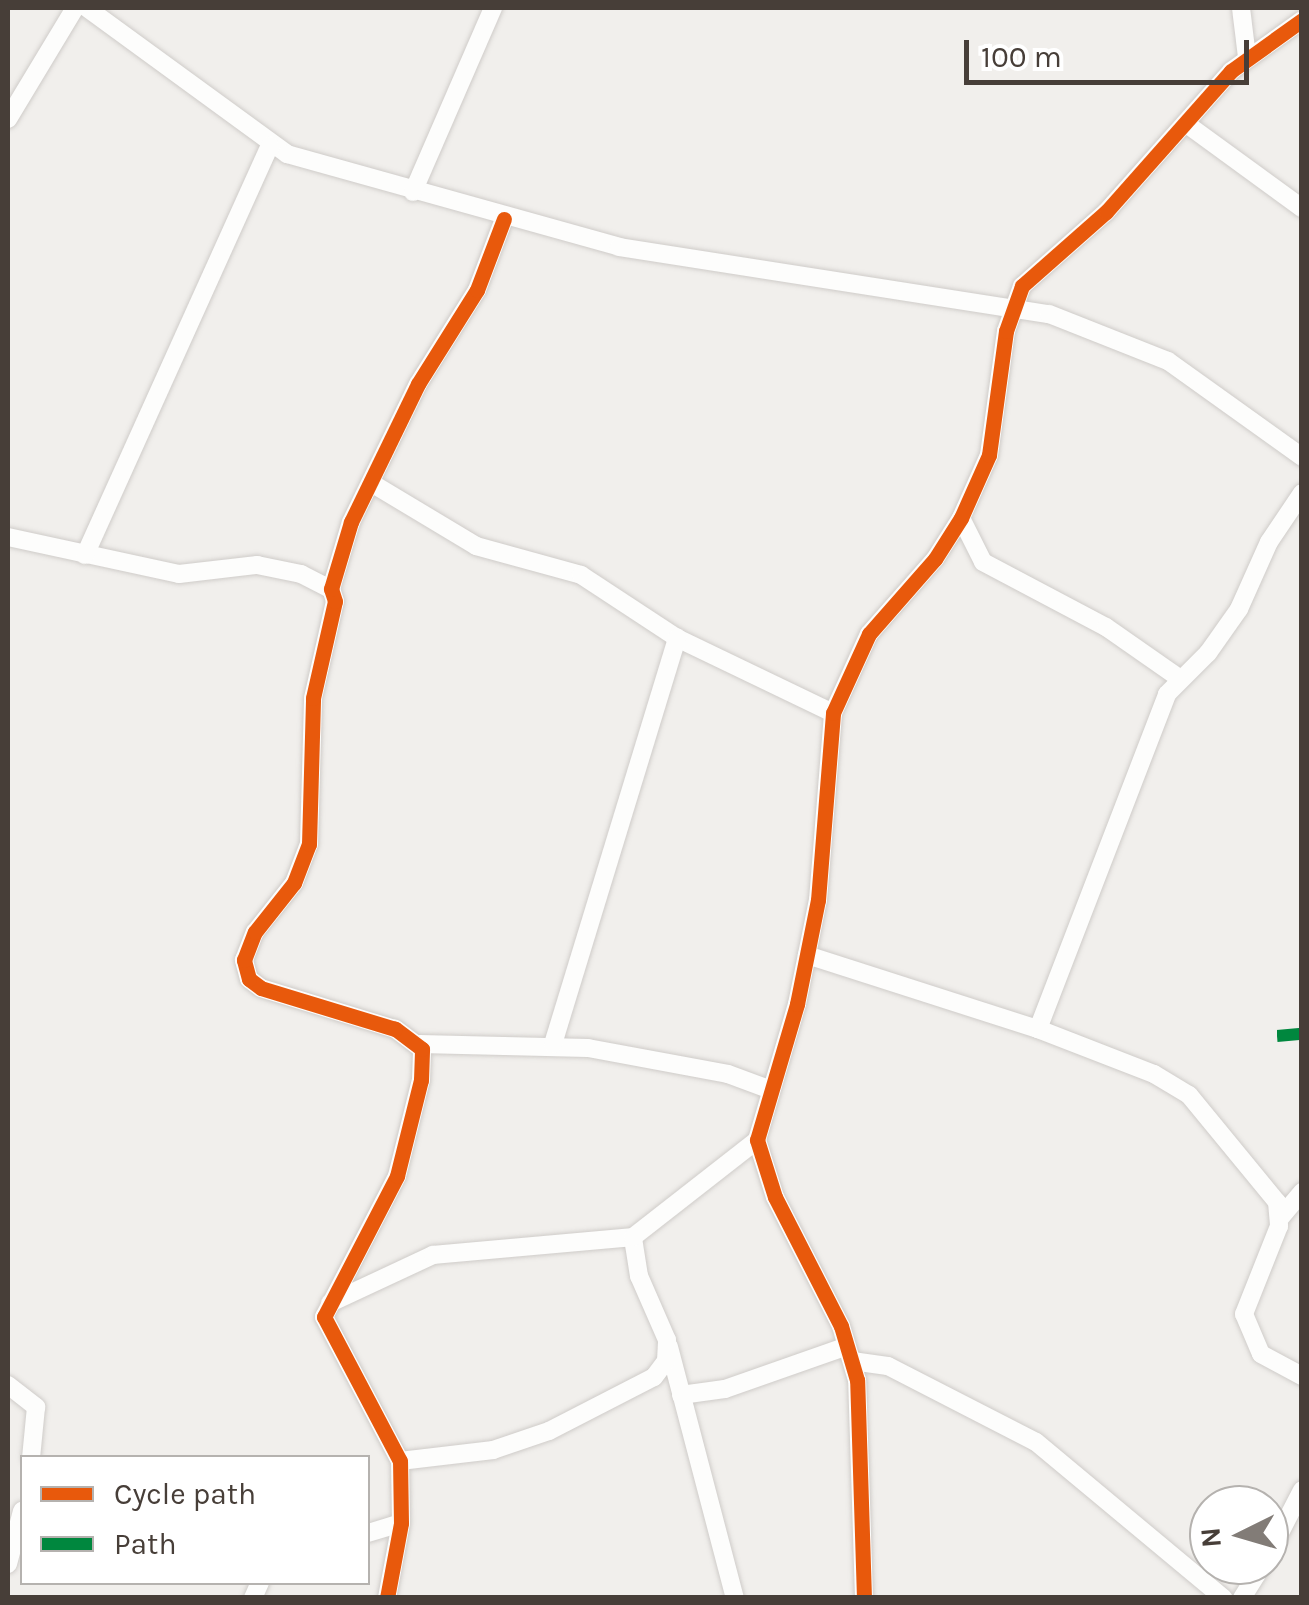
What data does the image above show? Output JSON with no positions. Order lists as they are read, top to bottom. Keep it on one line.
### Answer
{"legend":["Cycle path","Path"],"scale_bar":"100 m","north":"left"}
